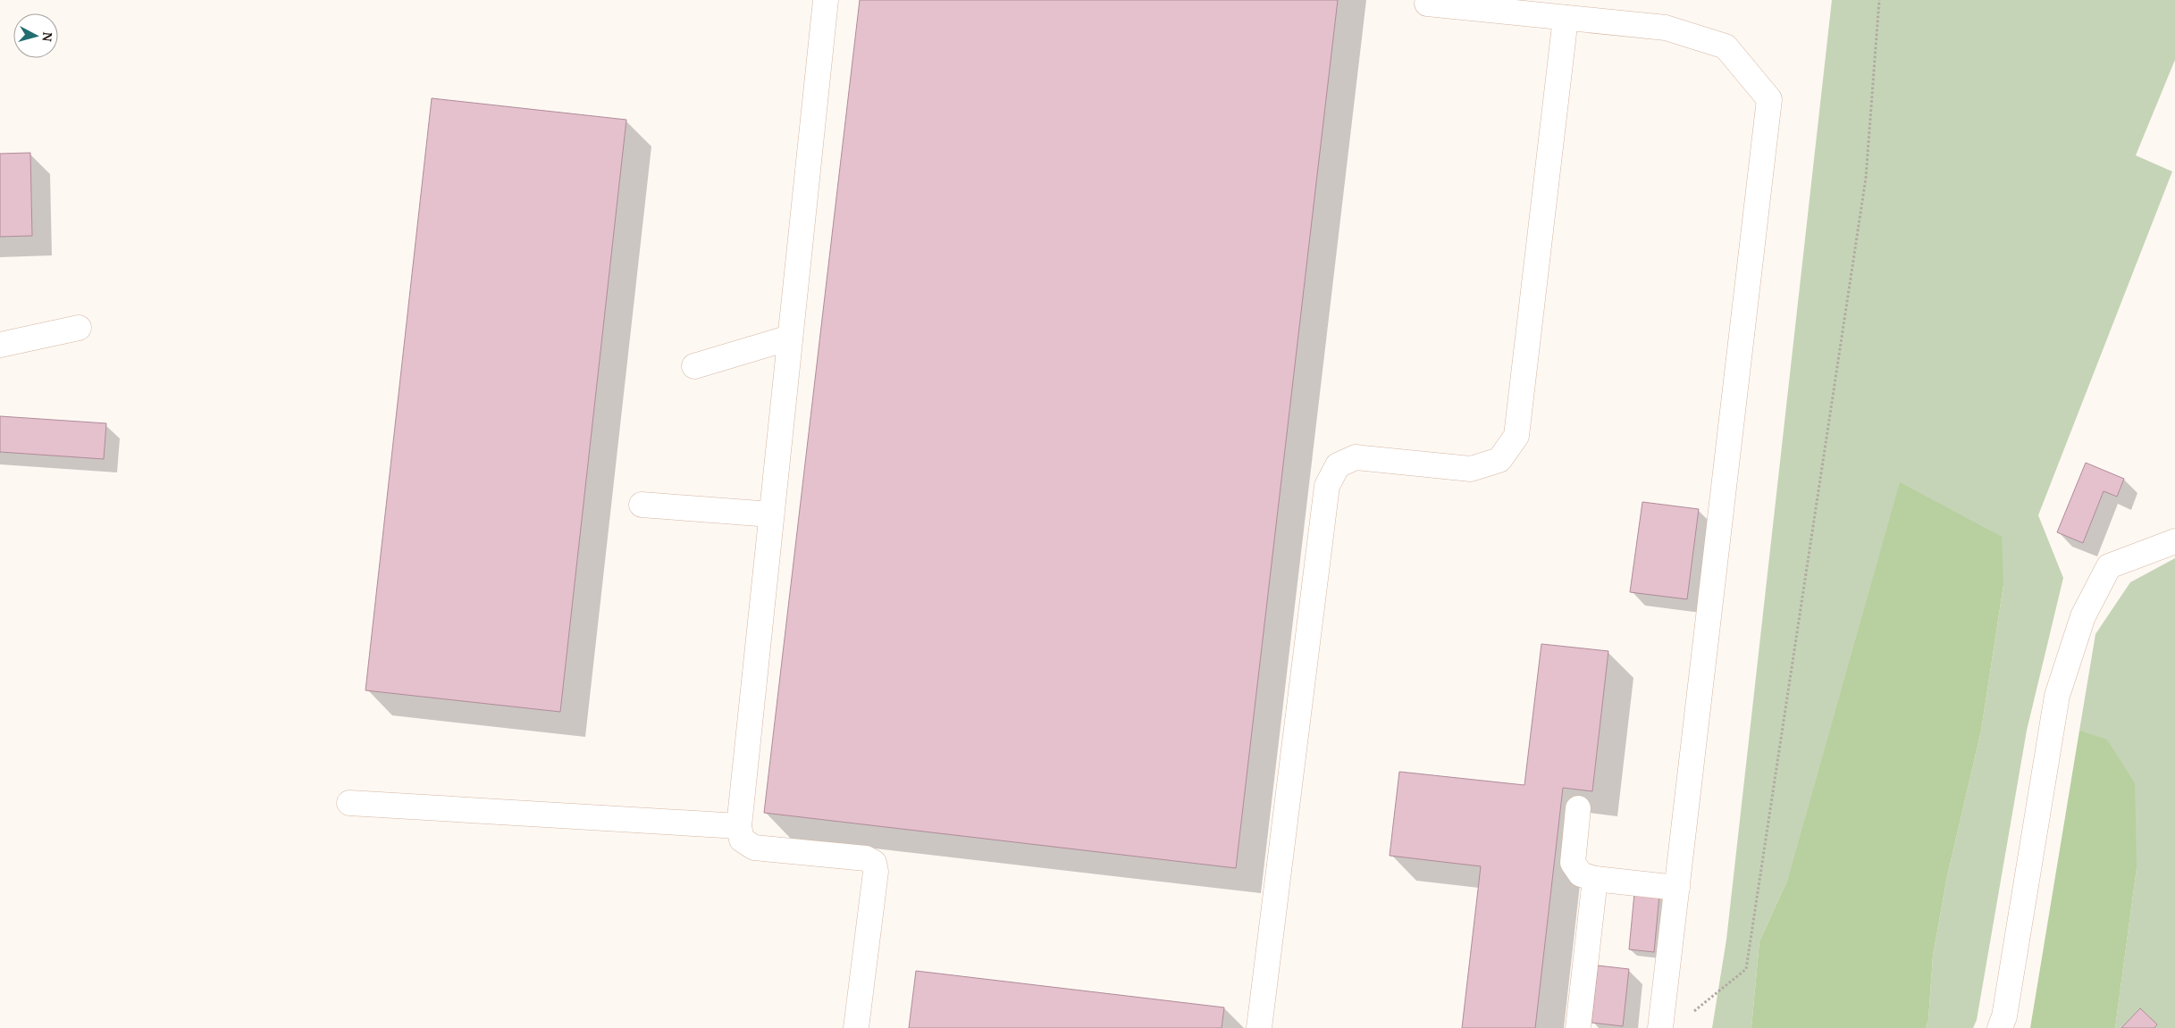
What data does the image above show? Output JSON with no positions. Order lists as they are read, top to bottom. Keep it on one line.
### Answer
{"north":"right"}
